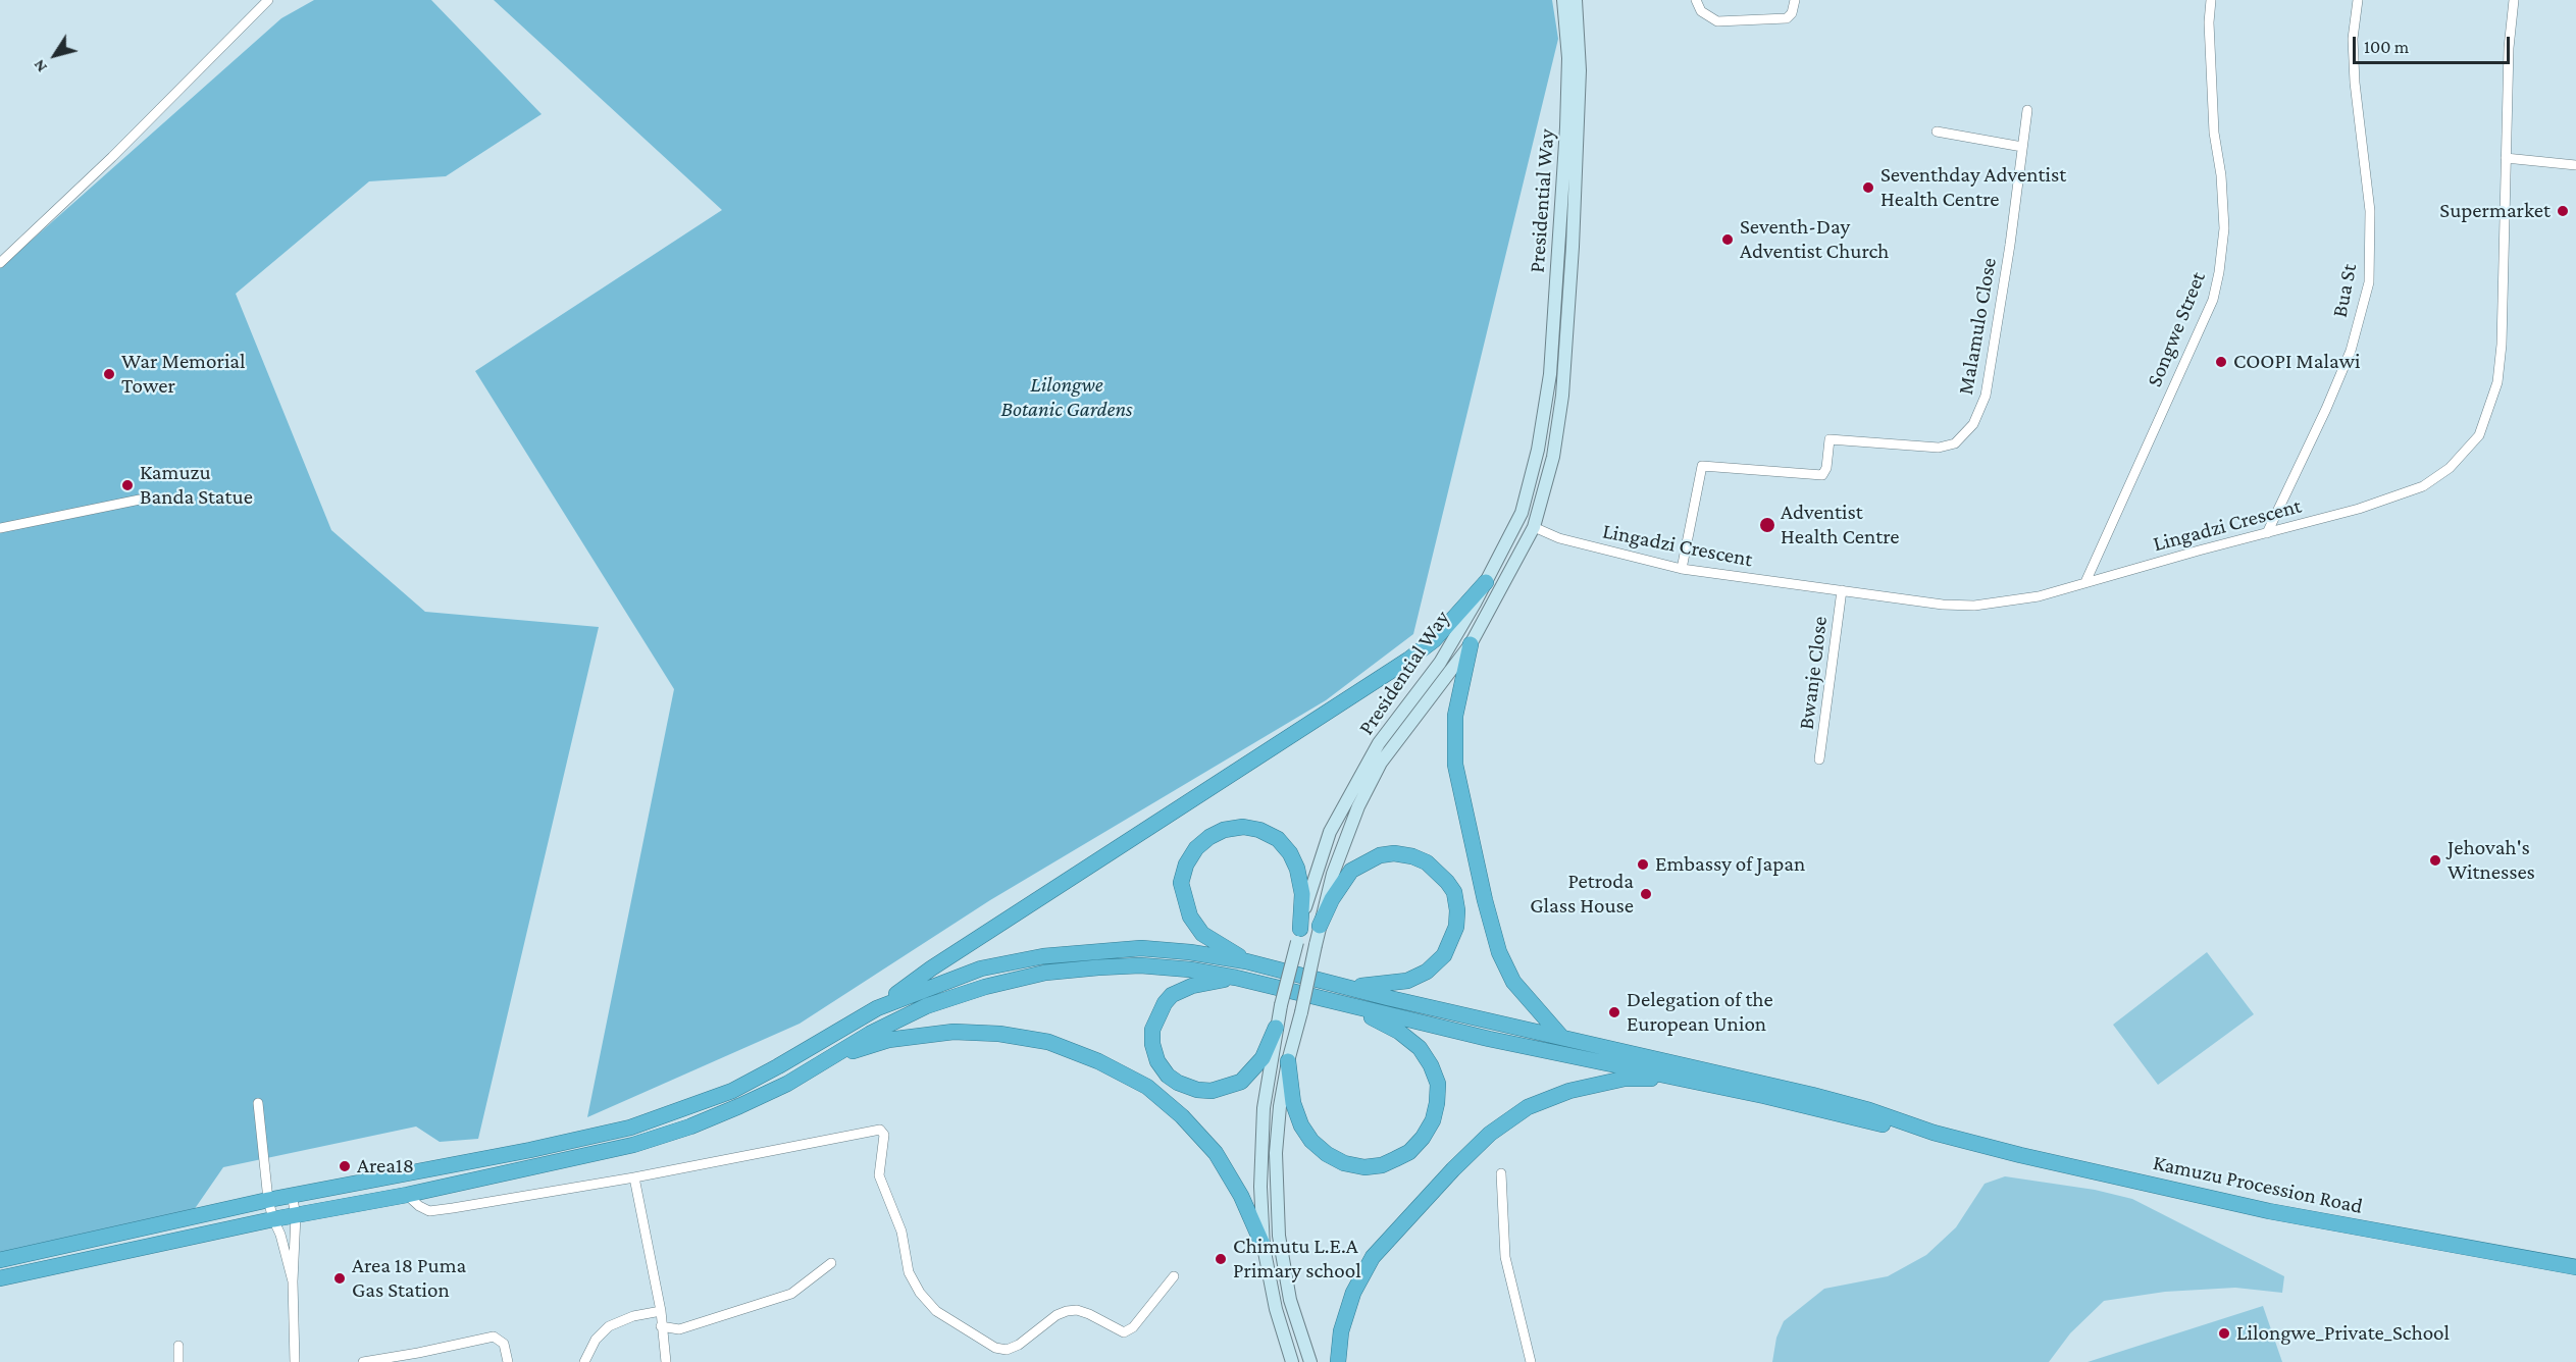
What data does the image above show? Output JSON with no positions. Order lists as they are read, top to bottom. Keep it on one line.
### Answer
{"streets":{"highway":["Kamuzu Procession Road"],"main road":["Presidential Way"],"street":["Bua St","Malamulo Close","Songwe Street","Lingadzi Crescent","Bwanje Close"]},"crossings":[["Presidential Way","Lingadzi Crescent"],["Bua St","Lingadzi Crescent"],["Malamulo Close","Lingadzi Crescent"],["Songwe Street","Lingadzi Crescent"],["Lingadzi Crescent","Bwanje Close"]],"parks":["Lilongwe Botanic Gardens"],"places":["Seventhday Adventist Health Centre","Supermarket","Seventh-Day Adventist Church","COOPI Malawi","War Memorial Tower","Kamuzu Banda Statue","Adventist Health Centre","Jehovah's Witnesses","Embassy of Japan","Petroda Glass House","Delegation of the European Union","Area18","Chimutu L.E.A Primary school","Area 18 Puma Gas Station","Lilongwe_Private_School"],"scale_bar":"100 m","north":"bottom left"}
